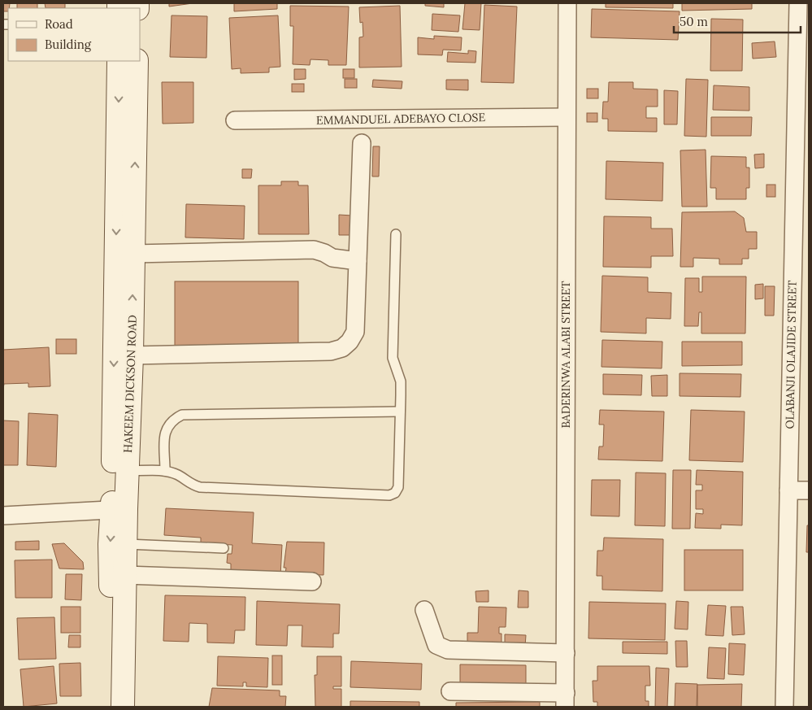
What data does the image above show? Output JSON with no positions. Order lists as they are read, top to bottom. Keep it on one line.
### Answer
{"streets":{"main road":["HAKEEM DICKSON ROAD"],"street":["EMMANDUEL ADEBAYO CLOSE","BADERINWA ALABI STREET","OLABANJI OLAJIDE STREET"]},"crossings":[["EMMANDUEL ADEBAYO CLOSE","BADERINWA ALABI STREET"]],"legend":["Road","Building"],"scale_bar":"50 m"}
